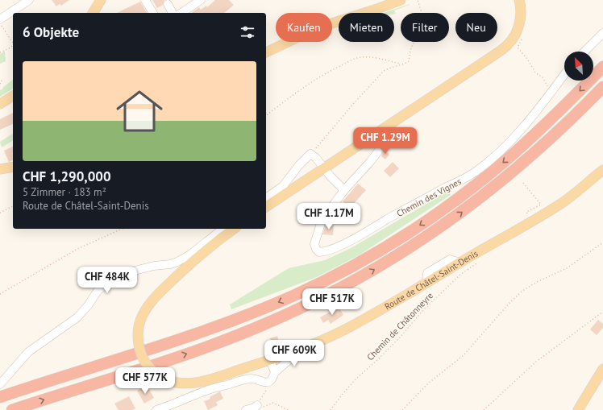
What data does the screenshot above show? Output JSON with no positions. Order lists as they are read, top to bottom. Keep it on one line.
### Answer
{"streets":{"main road":["Route de Châtel-Saint-Denis"],"street":["Chemin des Vignes"],"path":["Chemin de Châtonneyre"]},"crossings":[["Route de Châtel-Saint-Denis","Chemin de Châtonneyre"]],"north":"top left","page":{"chip":["Kaufen","Mieten","Filter","Neu"],"heading":"6 Objekte","list":[{"name":"CHF 1,290,000","note":"5 Zimmer · 183 m² · Route de Châtel-Saint-Denis"}],"price":["CHF 1.29M","CHF 1.17M","CHF 484K","CHF 517K","CHF 609K","CHF 577K"]}}
